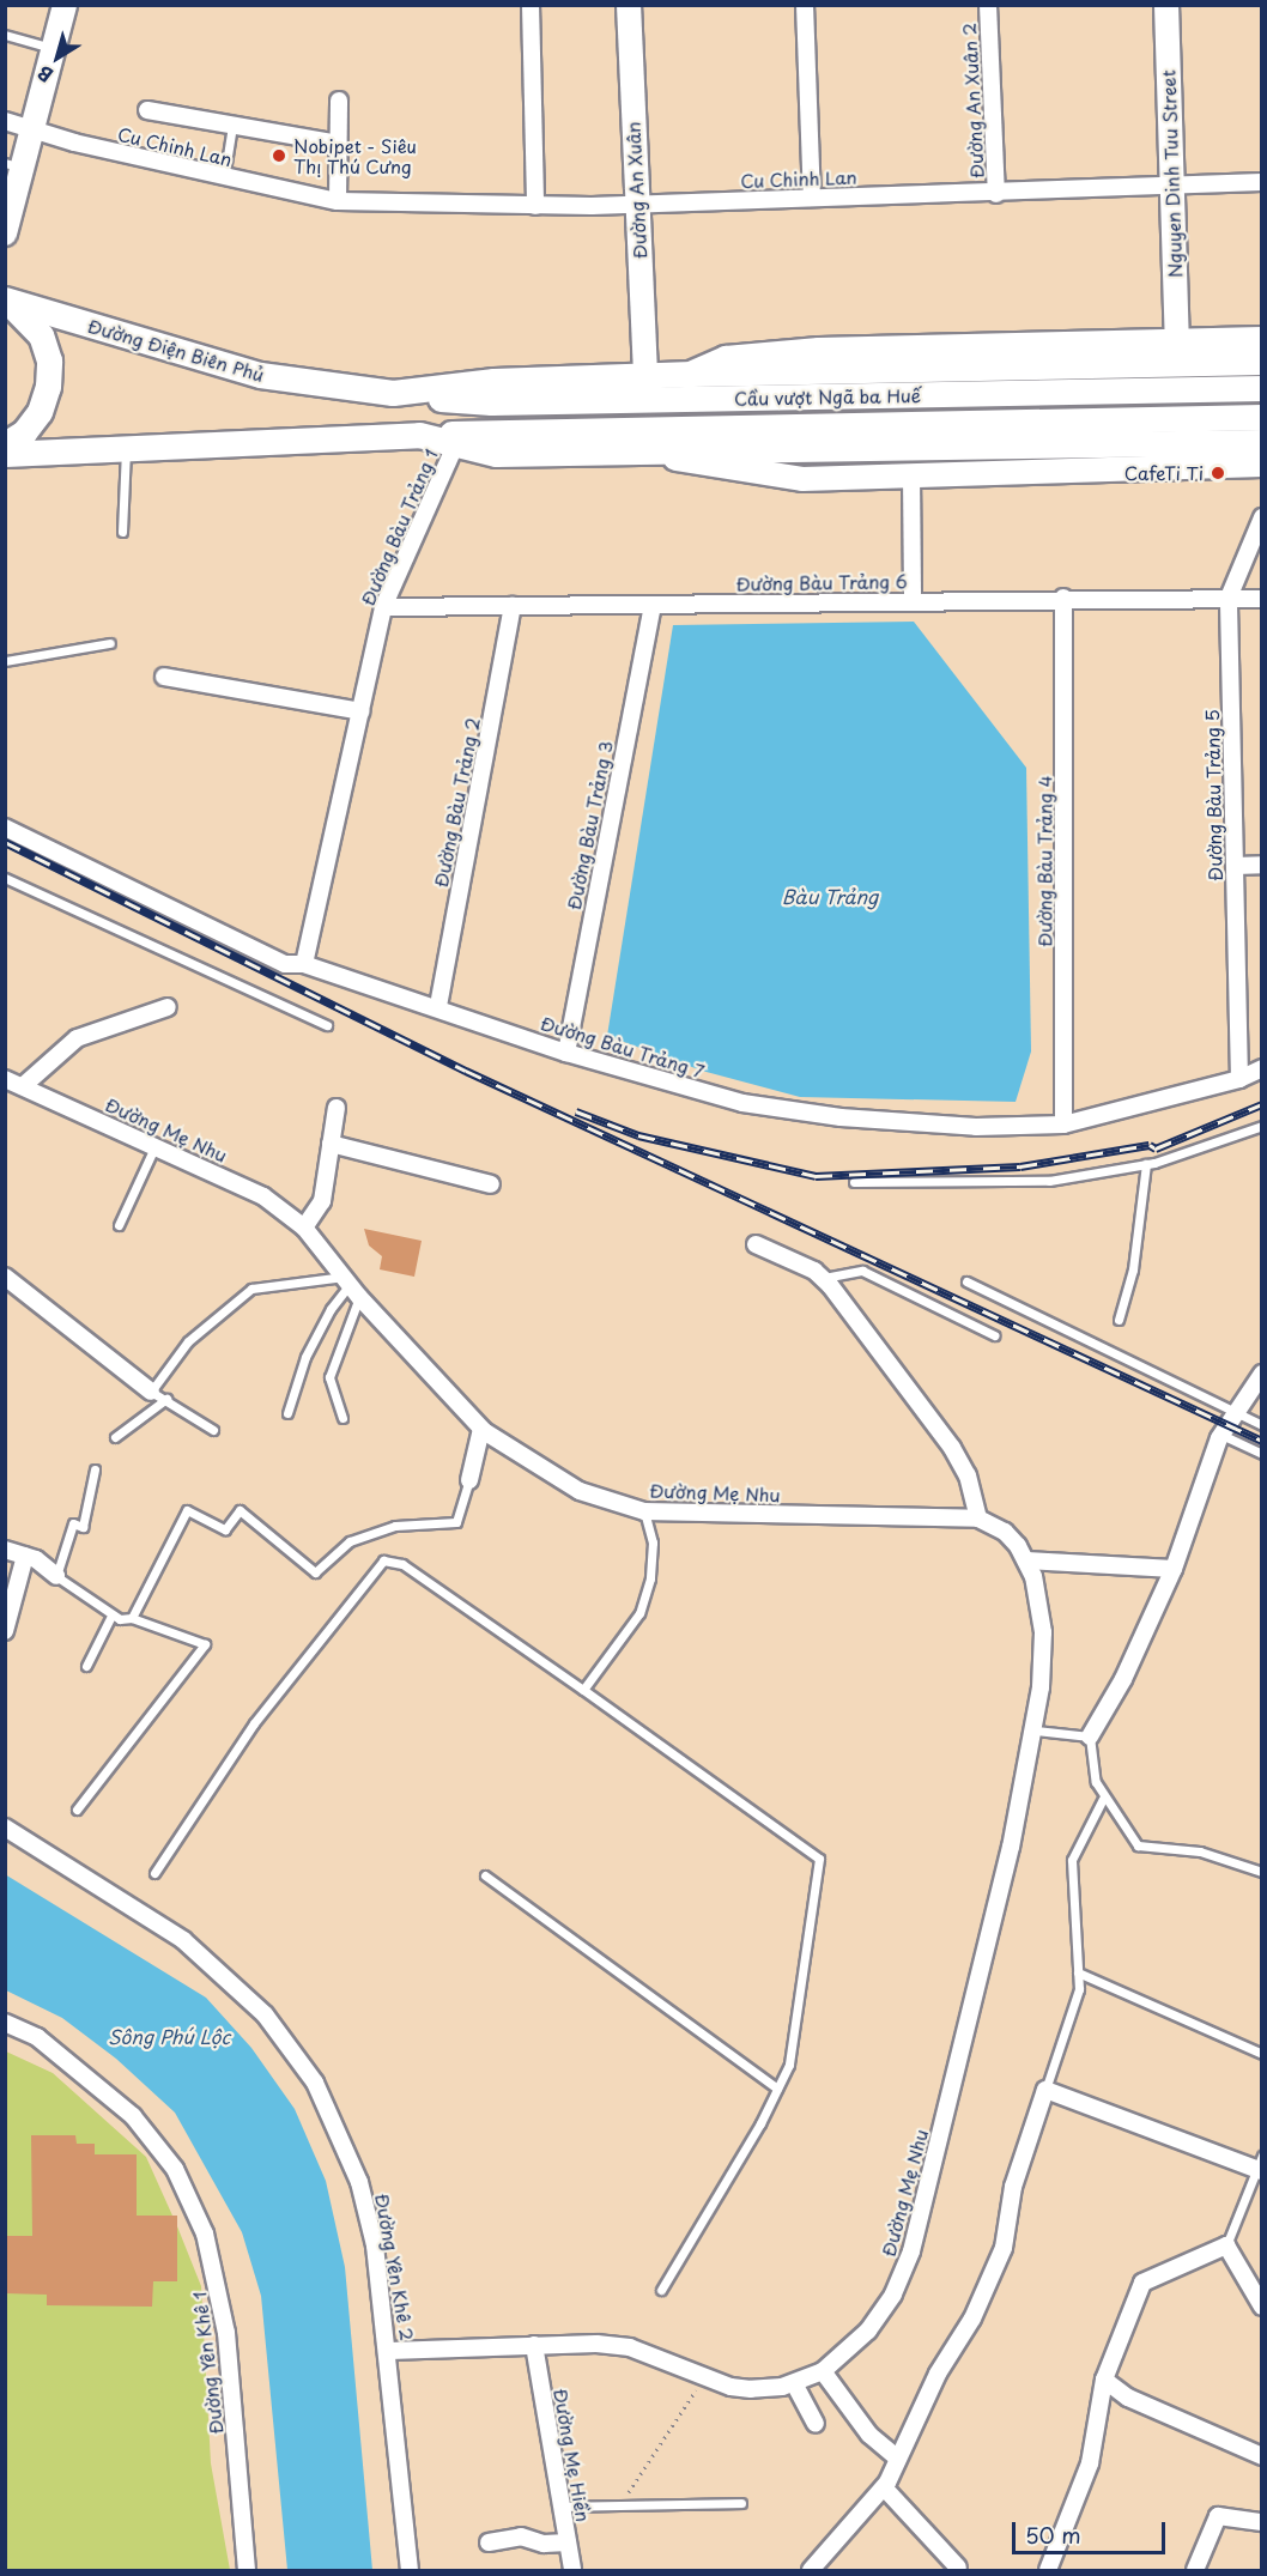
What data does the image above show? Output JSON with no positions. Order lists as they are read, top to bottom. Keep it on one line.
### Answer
{"streets":{"main road":["Đường Điện Biên Phủ","Cầu vượt Ngã ba Huế"],"street":["Đường An Xuân 2","Cu Chinh Lan","Nguyen Dinh Tuu Street","Đường An Xuân","Đường Bàu Trảng 1","Đường Bàu Trảng 6","Đường Bàu Trảng 5","Đường Bàu Trảng 2","Đường Bàu Trảng 3","Đường Bàu Trảng 4","Đường Bàu Trảng 7","Đường Mẹ Nhu","Đường Yên Khê 2","Đường Yên Khê 1","Đường Mẹ Hiền"]},"crossings":[["Đường An Xuân 2","Cu Chinh Lan"],["Cu Chinh Lan","Nguyen Dinh Tuu Street"],["Cu Chinh Lan","Đường An Xuân"],["Đường An Xuân","Đường Điện Biên Phủ"],["Đường Điện Biên Phủ","Cầu vượt Ngã ba Huế"],["Đường Bàu Trảng 1","Đường Bàu Trảng 6"],["Đường Bàu Trảng 1","Đường Bàu Trảng 7"],["Đường Bàu Trảng 6","Đường Bàu Trảng 5"],["Đường Bàu Trảng 6","Đường Bàu Trảng 2"],["Đường Bàu Trảng 6","Đường Bàu Trảng 3"],["Đường Bàu Trảng 6","Đường Bàu Trảng 4"],["Đường Bàu Trảng 5","Đường Bàu Trảng 7"],["Đường Bàu Trảng 2","Đường Bàu Trảng 7"],["Đường Bàu Trảng 3","Đường Bàu Trảng 7"],["Đường Bàu Trảng 4","Đường Bàu Trảng 7"],["Đường Mẹ Nhu","Đường Yên Khê 2"],["Đường Mẹ Nhu","Đường Mẹ Hiền"]],"water":["Bàu Trảng","Sông Phú Lộc"],"places":["Nobipet - Siêu Thị Thú Cưng","CafeTi Ti"],"scale_bar":"50 m","north":"bottom left"}
